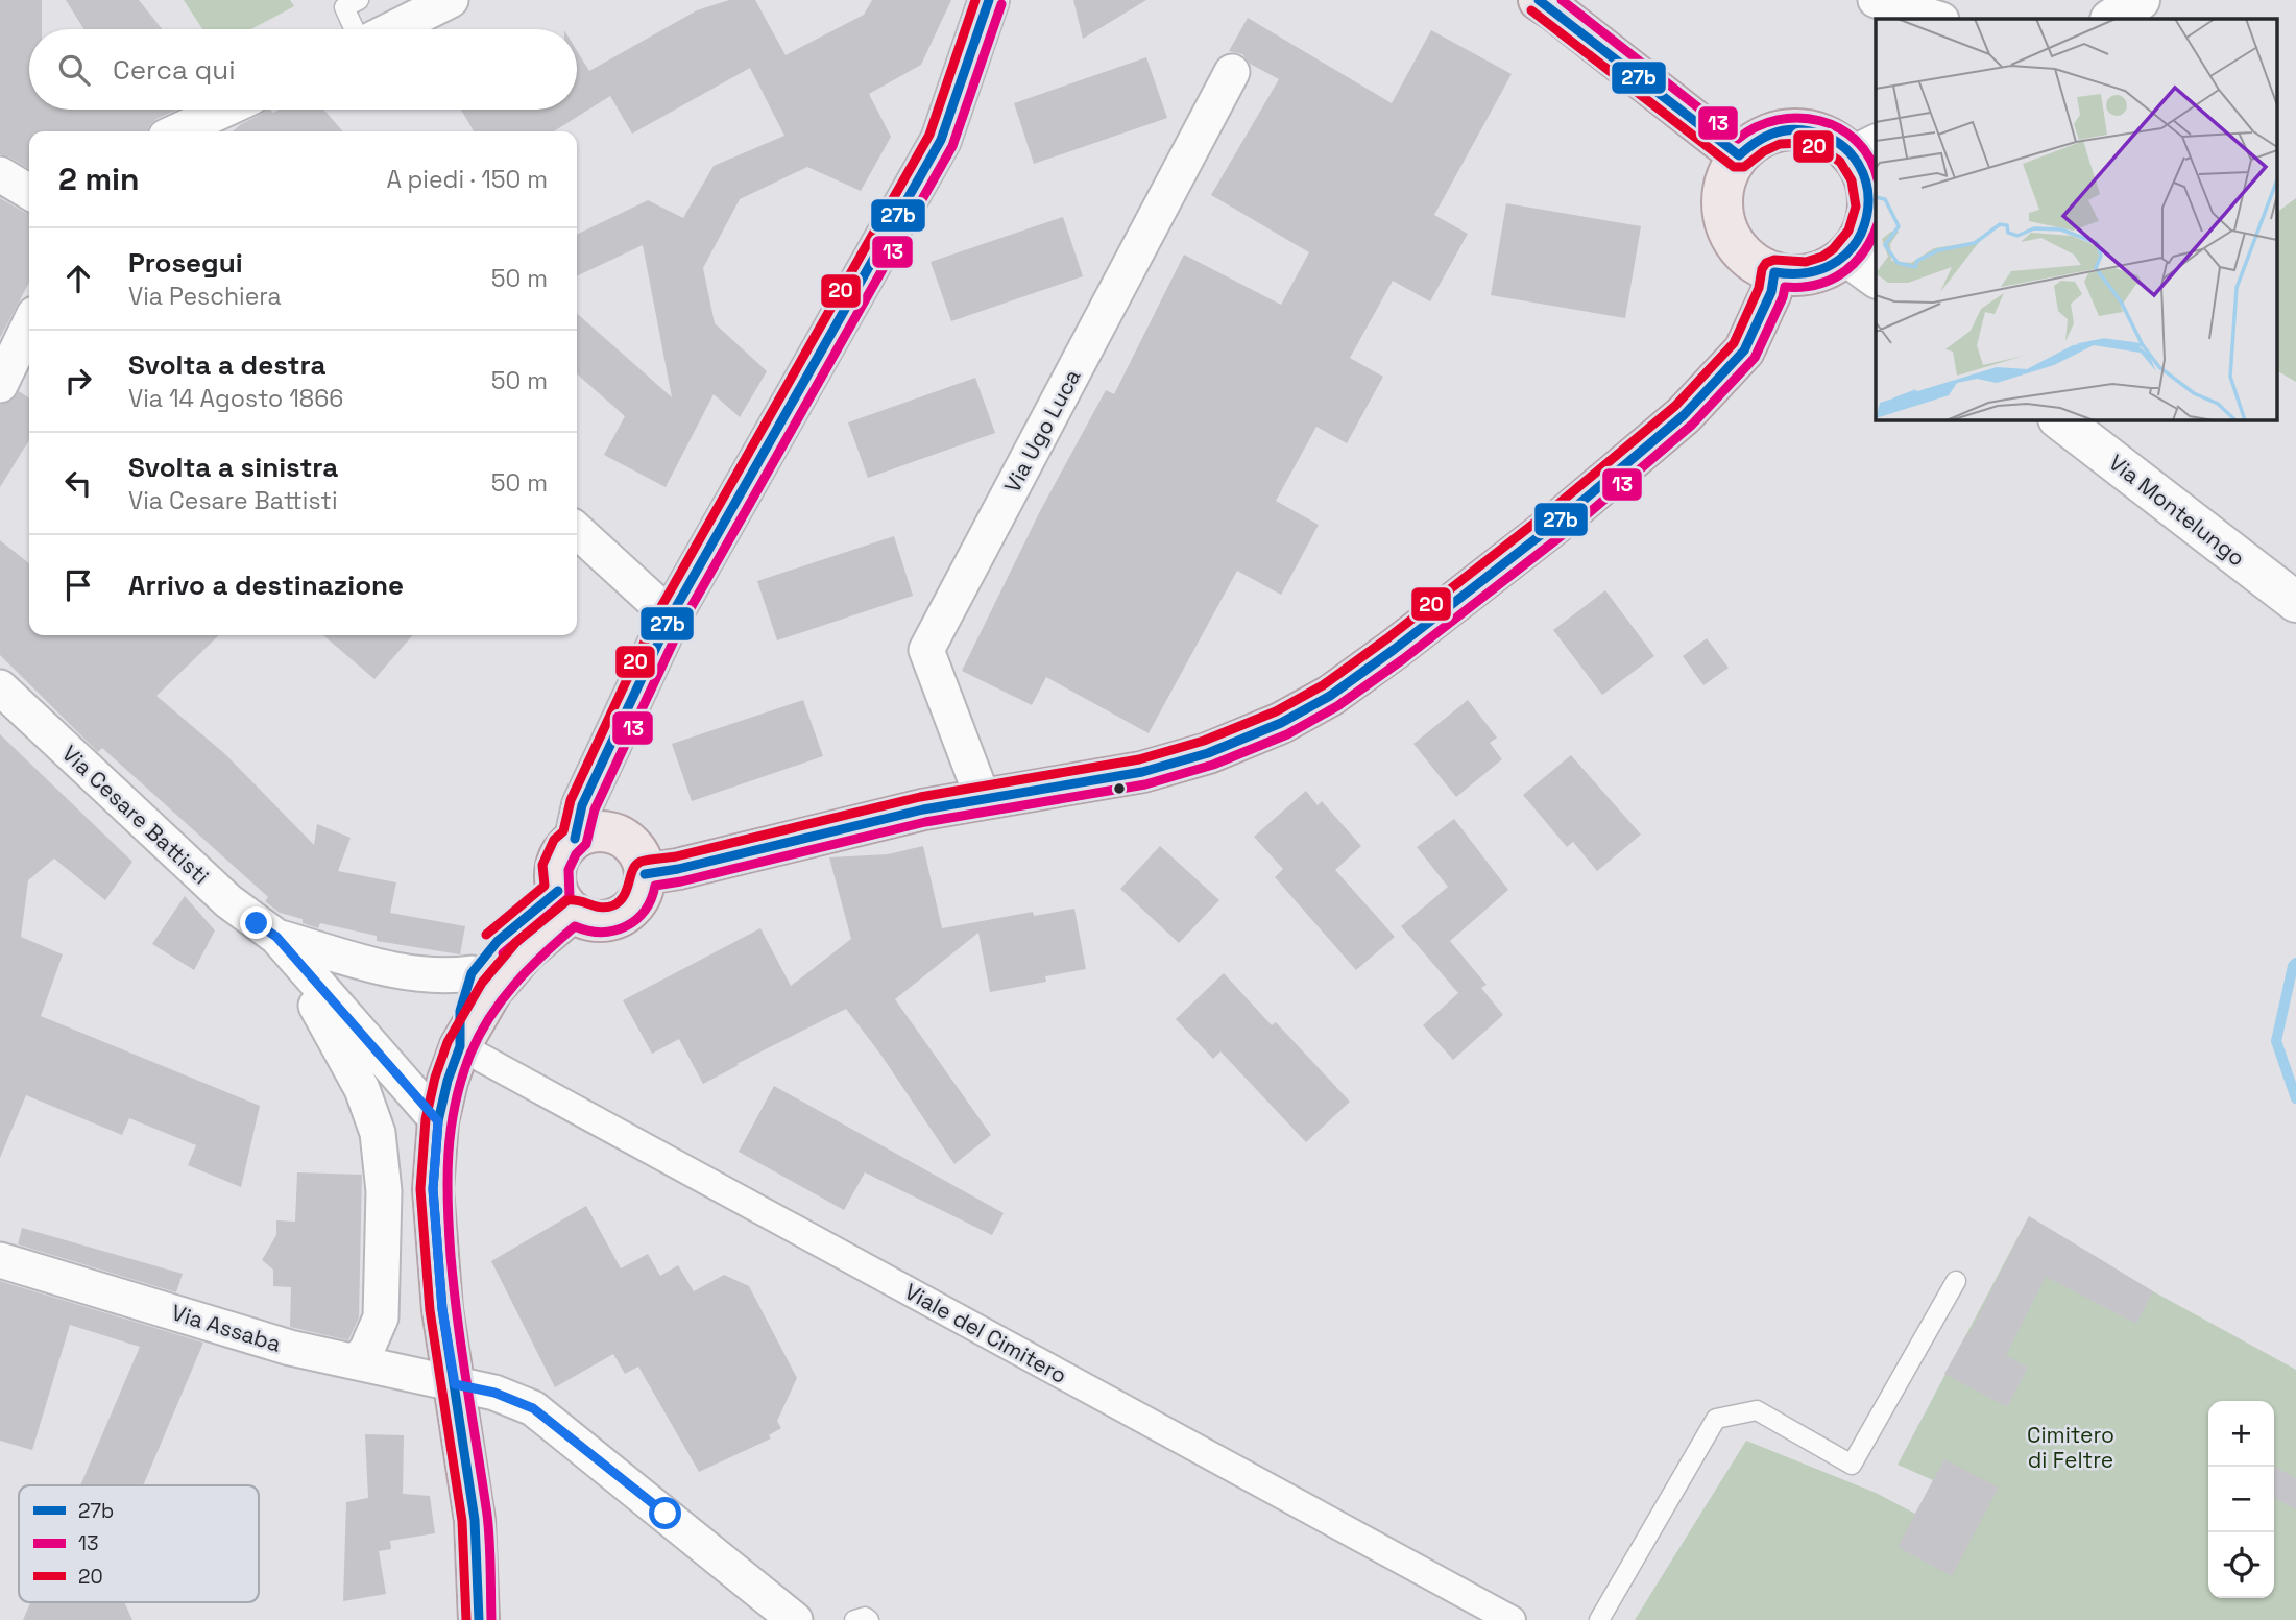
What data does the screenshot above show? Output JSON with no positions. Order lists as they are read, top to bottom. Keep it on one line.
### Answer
{"streets":{"street":["Via Ugo Luca","Via Montelungo","Via Cesare Battisti","Via Assaba","Viale del Cimitero"]},"crossings":[["Via Cesare Battisti","Via Assaba"]],"parks":["Cimitero di Feltre"],"lines":["transit line 27b","transit line 13","transit line 20"],"legend":["27b","13","20"],"page":{"search":"Cerca qui","heading":["2 min","A piedi · 150 m"],"list":[["Prosegui","Via Peschiera","50 m"],["Svolta a destra","Via 14 Agosto 1866","50 m"],["Svolta a sinistra","Via Cesare Battisti","50 m"],"Arrivo a destinazione"],"map_buttons":["+","−"]}}
